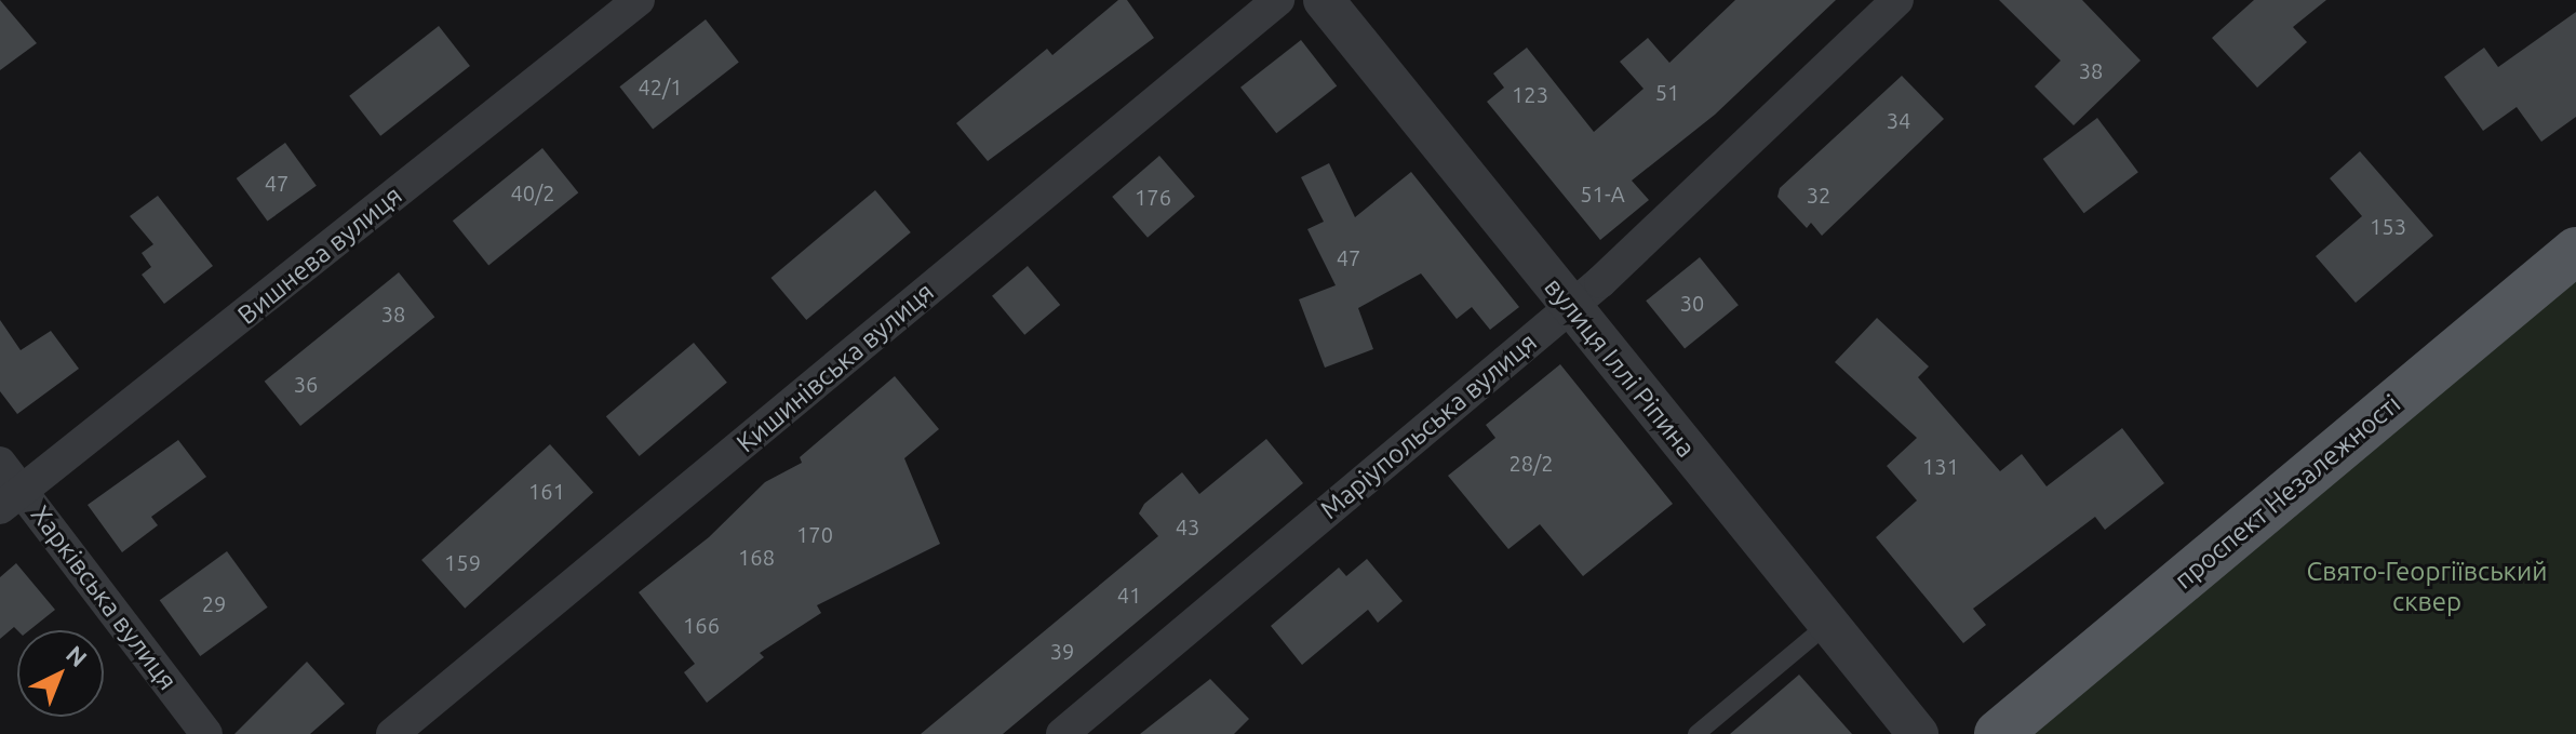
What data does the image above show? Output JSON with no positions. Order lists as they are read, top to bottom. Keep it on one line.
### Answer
{"streets":{"main road":["проспект Незалежності"],"street":["Вишнева вулиця","Кишинівська вулиця","вулиця Іллі Ріпина","Маріупольська вулиця","Харківська вулиця"]},"crossings":[["Вишнева вулиця","Харківська вулиця"],["вулиця Іллі Ріпина","Маріупольська вулиця"]],"parks":["Свято-Георгіївський сквер"],"house_numbers":["38","42/1","51","123","34","47","40/2","51-А","32","176","153","47","30","38","36","28/2","131","161","43","170","168","159","41","29","166","39"],"north":"top right"}
